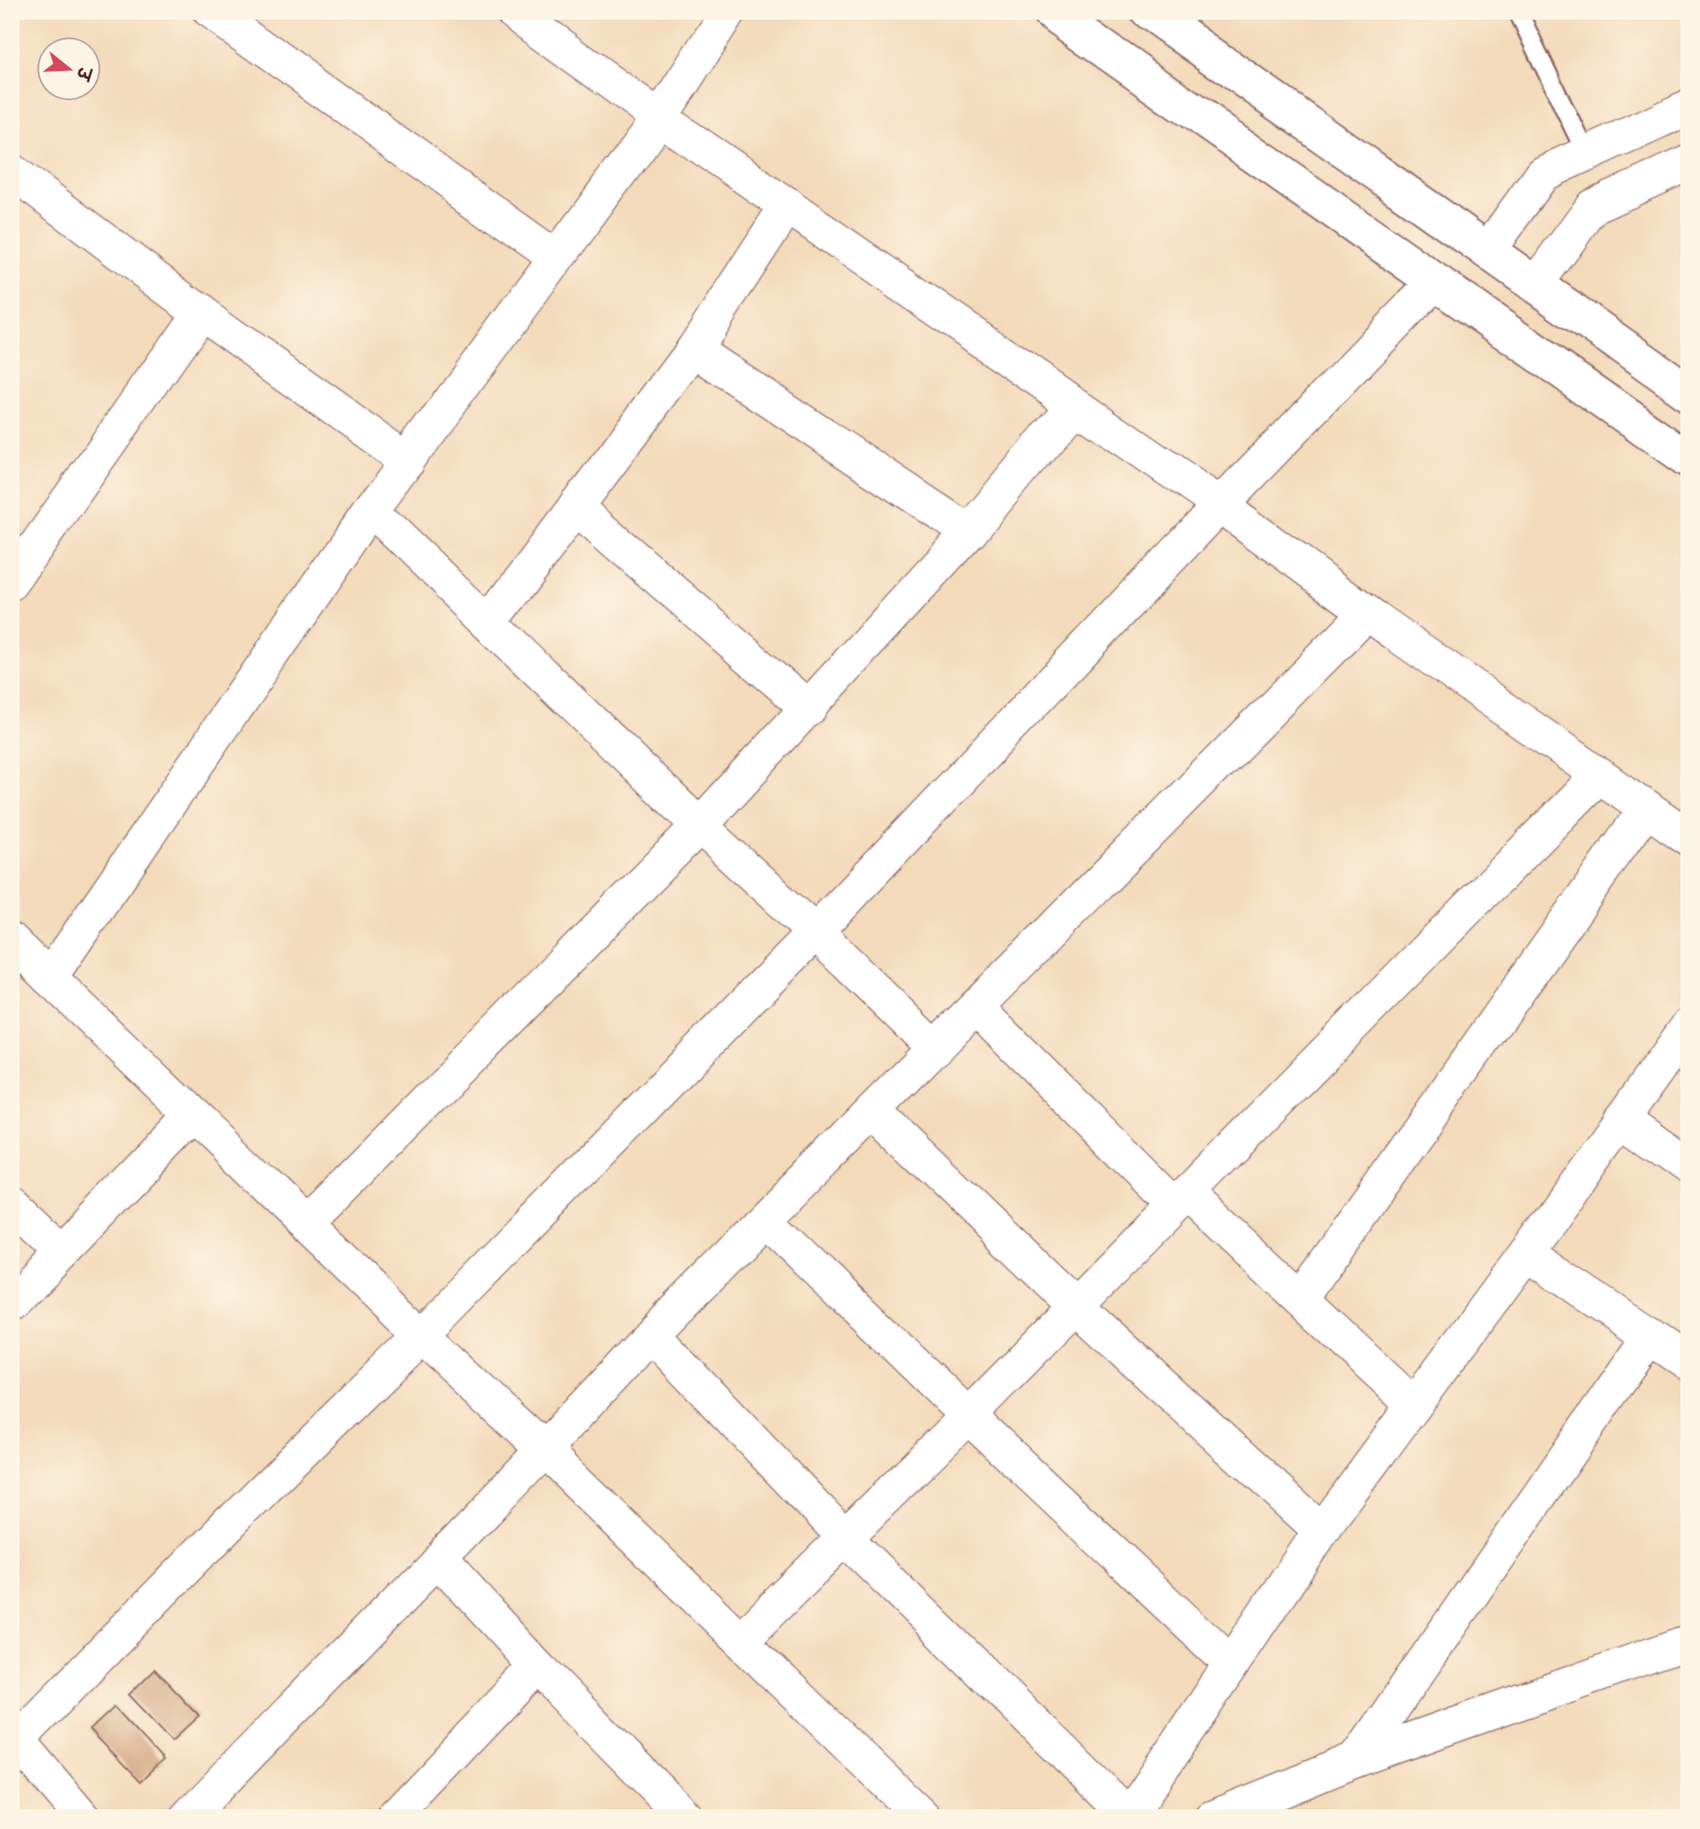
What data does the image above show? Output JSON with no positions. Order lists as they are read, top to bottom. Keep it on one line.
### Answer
{"north":"right"}
